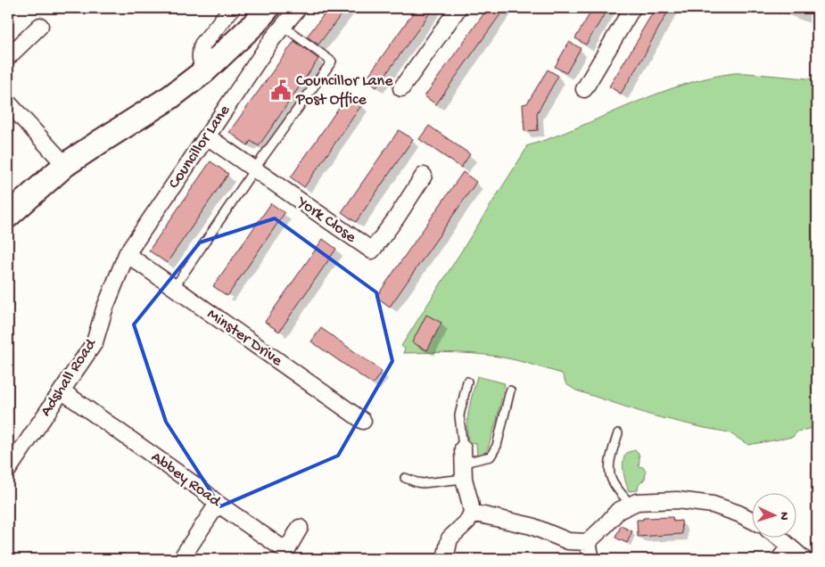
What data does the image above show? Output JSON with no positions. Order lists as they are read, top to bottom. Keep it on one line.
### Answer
{"streets":{"street":["Councillor Lane","York Close","Minster Drive","Adshall Road","Abbey Road"]},"crossings":[["Councillor Lane","York Close"],["Councillor Lane","Minster Drive"],["Councillor Lane","Adshall Road"],["Minster Drive","Adshall Road"],["Adshall Road","Abbey Road"]],"places":{"public building":["Councillor Lane Post Office"]},"north":"right"}
